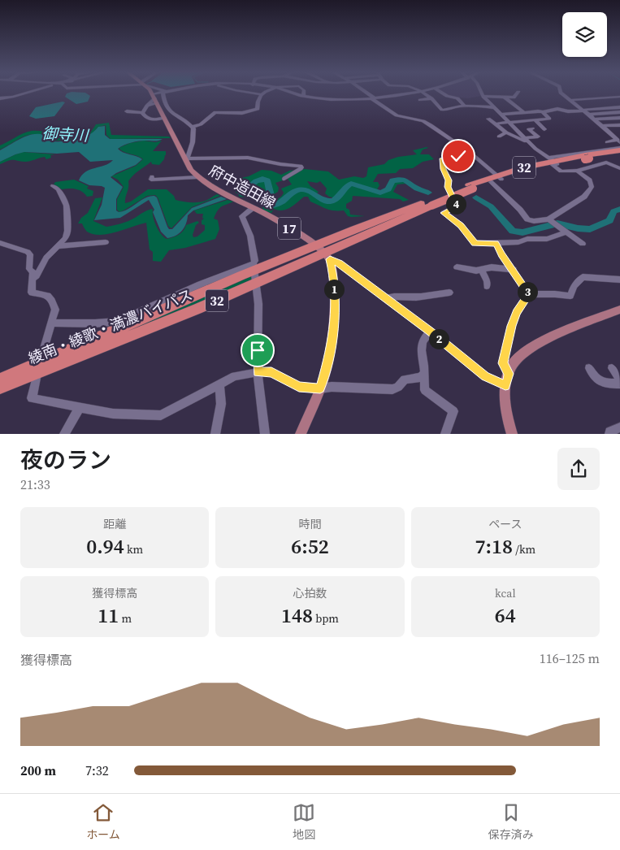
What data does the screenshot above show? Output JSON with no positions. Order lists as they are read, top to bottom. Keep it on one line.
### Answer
{"streets":{"highway":["32","綾南・綾歌・満濃バイパス"],"main road":["府中造田線","17"]},"crossings":[["府中造田線","綾南・綾歌・満濃バイパス"]],"water":["御寺川"],"page":{"pins":["4","1","3","2"],"heading":["夜のラン","21:33"],"stats":[["距離","0.94 km"],["時間","6:52"],["ペース","7:18 /km"],["獲得標高","11 m"],["心拍数","148 bpm"],["kcal","64"]],"chart":["獲得標高","116–125 m"],"list":[{"name":"200 m","note":"7:32"}],"tabs":["ホーム","地図","保存済み"]}}
